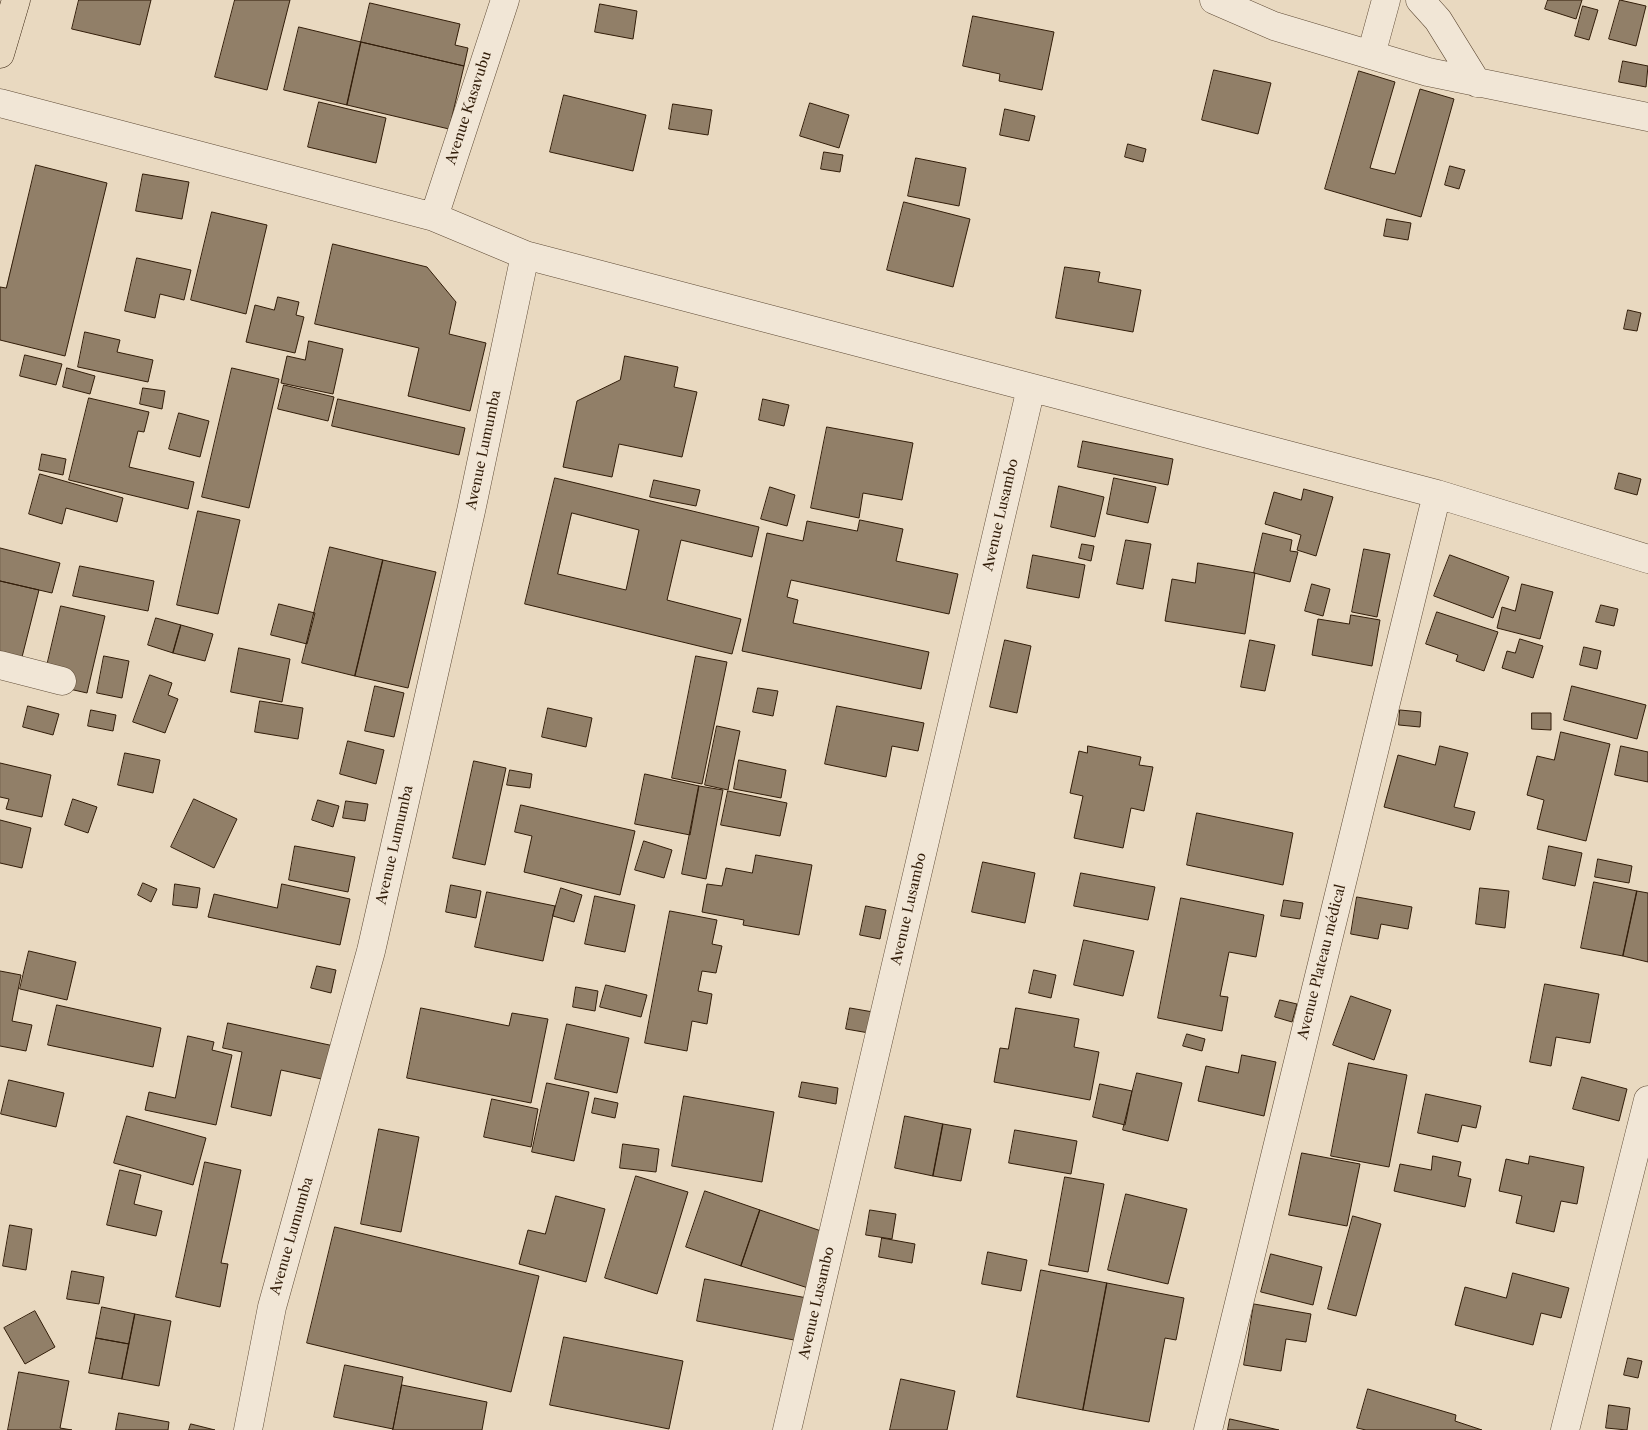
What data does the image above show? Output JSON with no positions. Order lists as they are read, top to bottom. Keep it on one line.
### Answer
{"streets":{"street":["Avenue Kasavubu","Avenue Lumumba","Avenue Lusambo","Avenue Plateau médical"]}}
